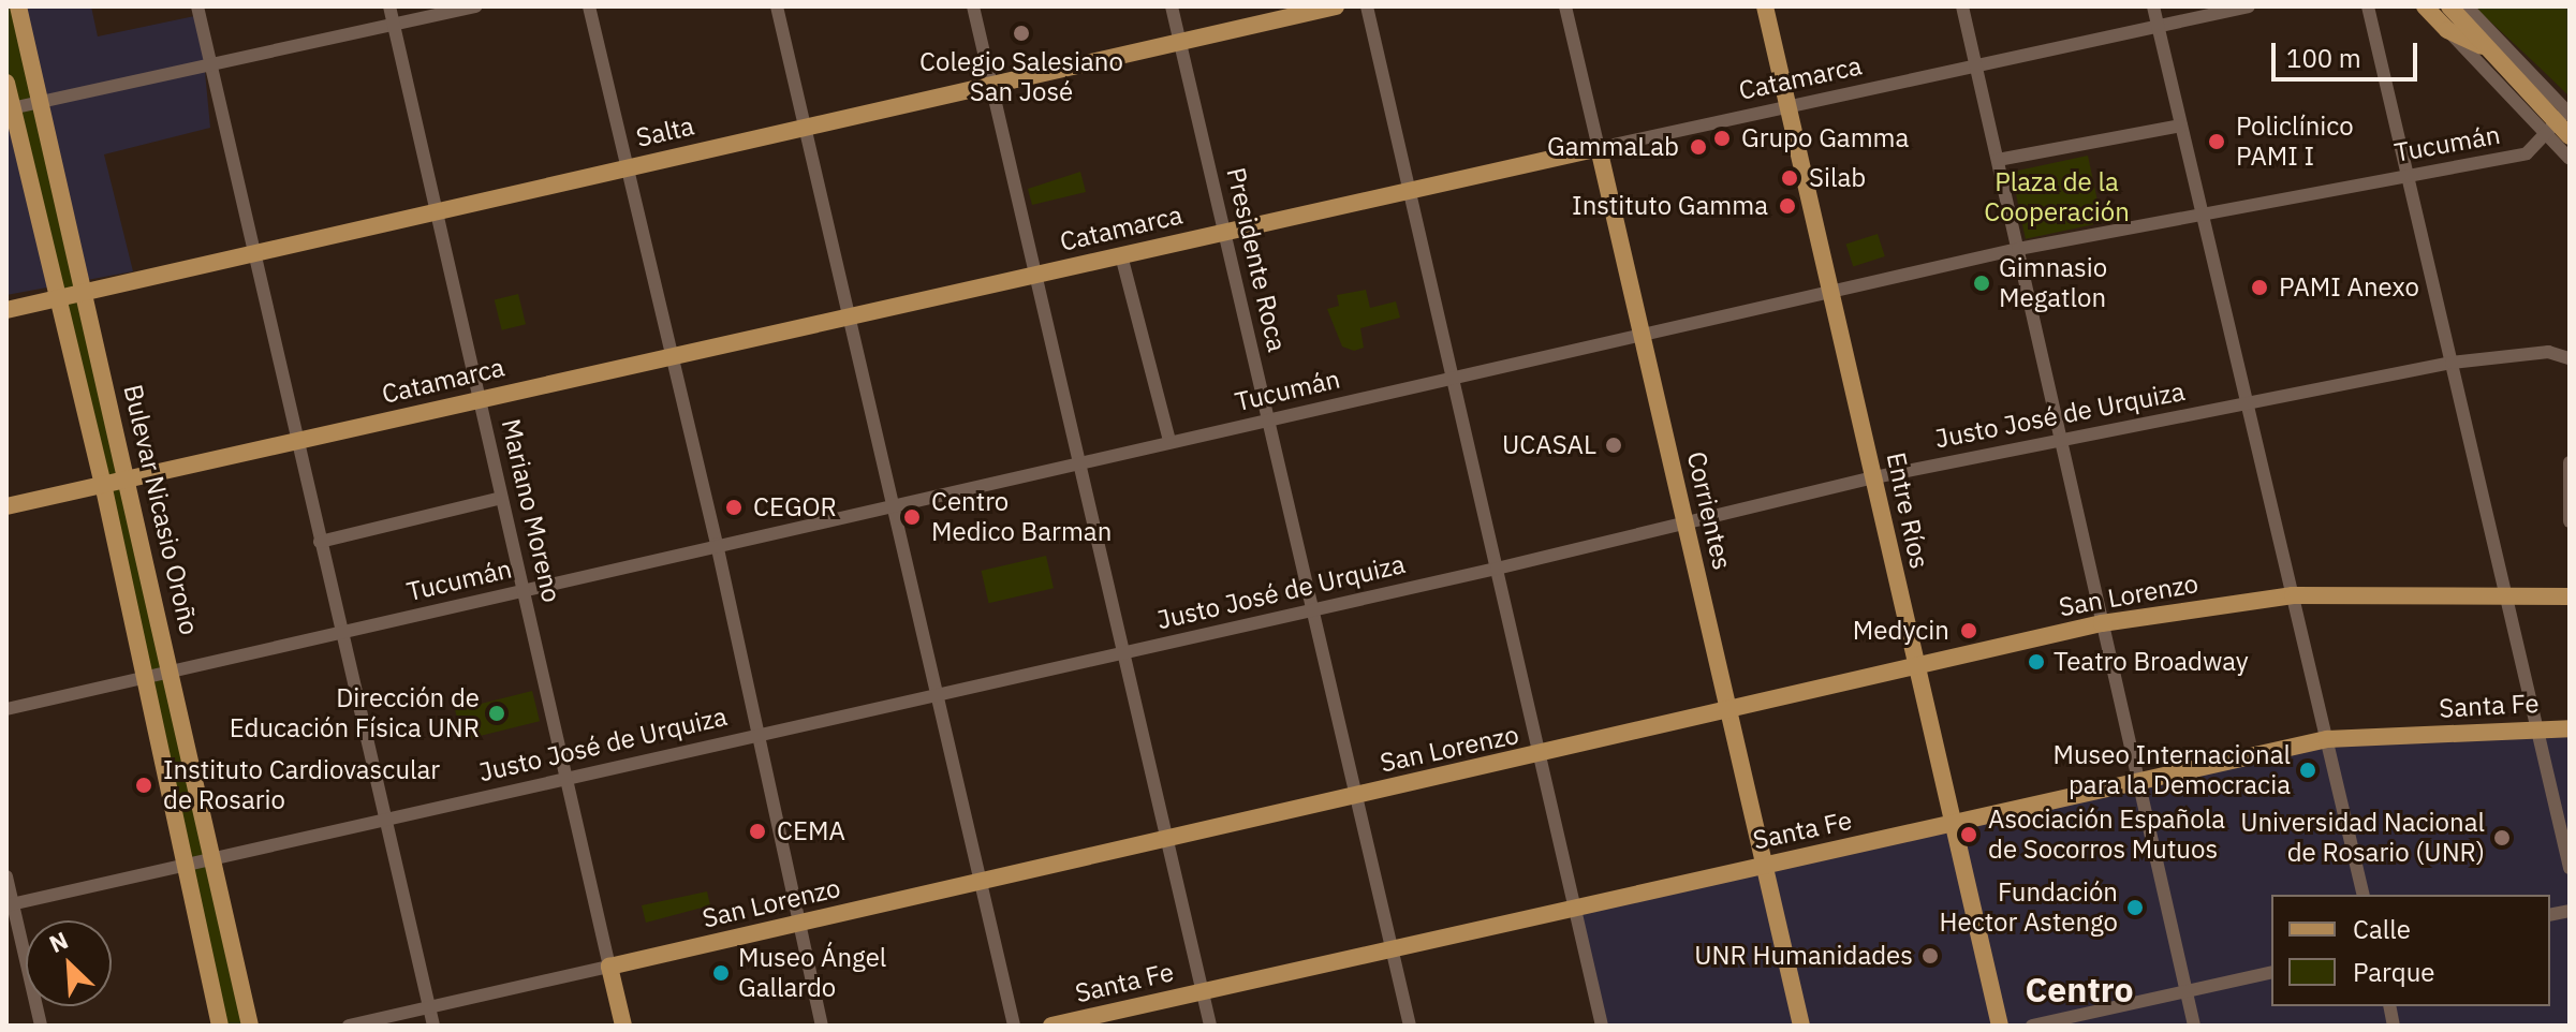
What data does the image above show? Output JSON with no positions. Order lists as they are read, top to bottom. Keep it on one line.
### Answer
{"streets":{"main road":["Catamarca","Salta","Bulevar Nicasio Oroño","Mariano Moreno","Corrientes","Entre Ríos","San Lorenzo","Santa Fe"],"street":["Tucumán","Presidente Roca","Justo José de Urquiza"]},"crossings":[["Catamarca","Presidente Roca"],["Catamarca","Bulevar Nicasio Oroño"],["Catamarca","Mariano Moreno"],["Catamarca","Corrientes"],["Catamarca","Entre Ríos"],["Salta","Presidente Roca"],["Salta","Bulevar Nicasio Oroño"],["Salta","Mariano Moreno"],["Tucumán","Presidente Roca"],["Tucumán","Bulevar Nicasio Oroño"],["Tucumán","Mariano Moreno"],["Tucumán","Corrientes"],["Tucumán","Entre Ríos"],["Presidente Roca","Justo José de Urquiza"],["Presidente Roca","San Lorenzo"],["Presidente Roca","Santa Fe"],["Justo José de Urquiza","Bulevar Nicasio Oroño"],["Justo José de Urquiza","Mariano Moreno"],["Justo José de Urquiza","Corrientes"],["Justo José de Urquiza","Entre Ríos"],["Mariano Moreno","San Lorenzo"],["Corrientes","San Lorenzo"],["Corrientes","Santa Fe"],["Entre Ríos","San Lorenzo"],["Entre Ríos","Santa Fe"]],"districts":["Centro"],"parks":["Plaza de la Cooperación"],"places":["Colegio Salesiano San José","Grupo Gamma","Policlínico PAMI I","GammaLab","Silab","Instituto Gamma","Gimnasio Megatlon","PAMI Anexo","UCASAL","CEGOR","Centro Medico Barman","Medycin","Teatro Broadway","Dirección de Educación Física UNR","Museo Internacional para la Democracia","Instituto Cardiovascular de Rosario","CEMA","Asociación Española de Socorros Mutuos","Universidad Nacional de Rosario (UNR)","Fundación Hector Astengo","UNR Humanidades","Museo Ángel Gallardo"],"legend":["Calle","Parque"],"scale_bar":"100 m","north":"top left"}
